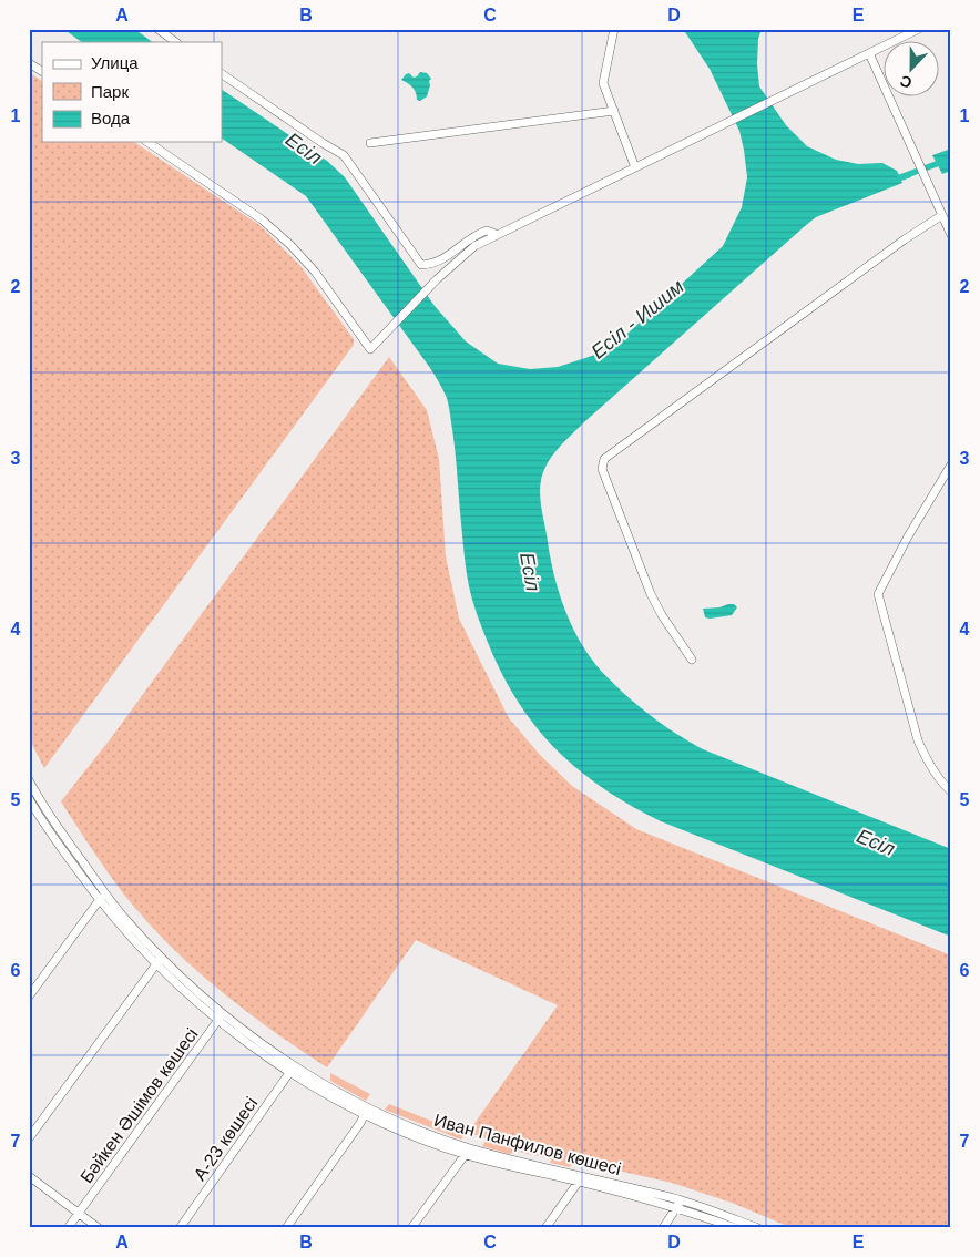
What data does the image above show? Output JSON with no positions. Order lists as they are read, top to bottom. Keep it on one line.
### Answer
{"streets":{"street":["Бәйкен Әшімов көшесі","А-23 көшесі","Иван Панфилов көшесі"]},"crossings":[["Бәйкен Әшімов көшесі","Иван Панфилов көшесі"],["А-23 көшесі","Иван Панфилов көшесі"]],"water":["Есіл","Есіл - Ишим"],"legend":["Улица","Парк","Вода"],"north":"bottom","grid":{"columns":["A","B","C","D","E"],"rows":["1","2","3","4","5","6","7"]}}
